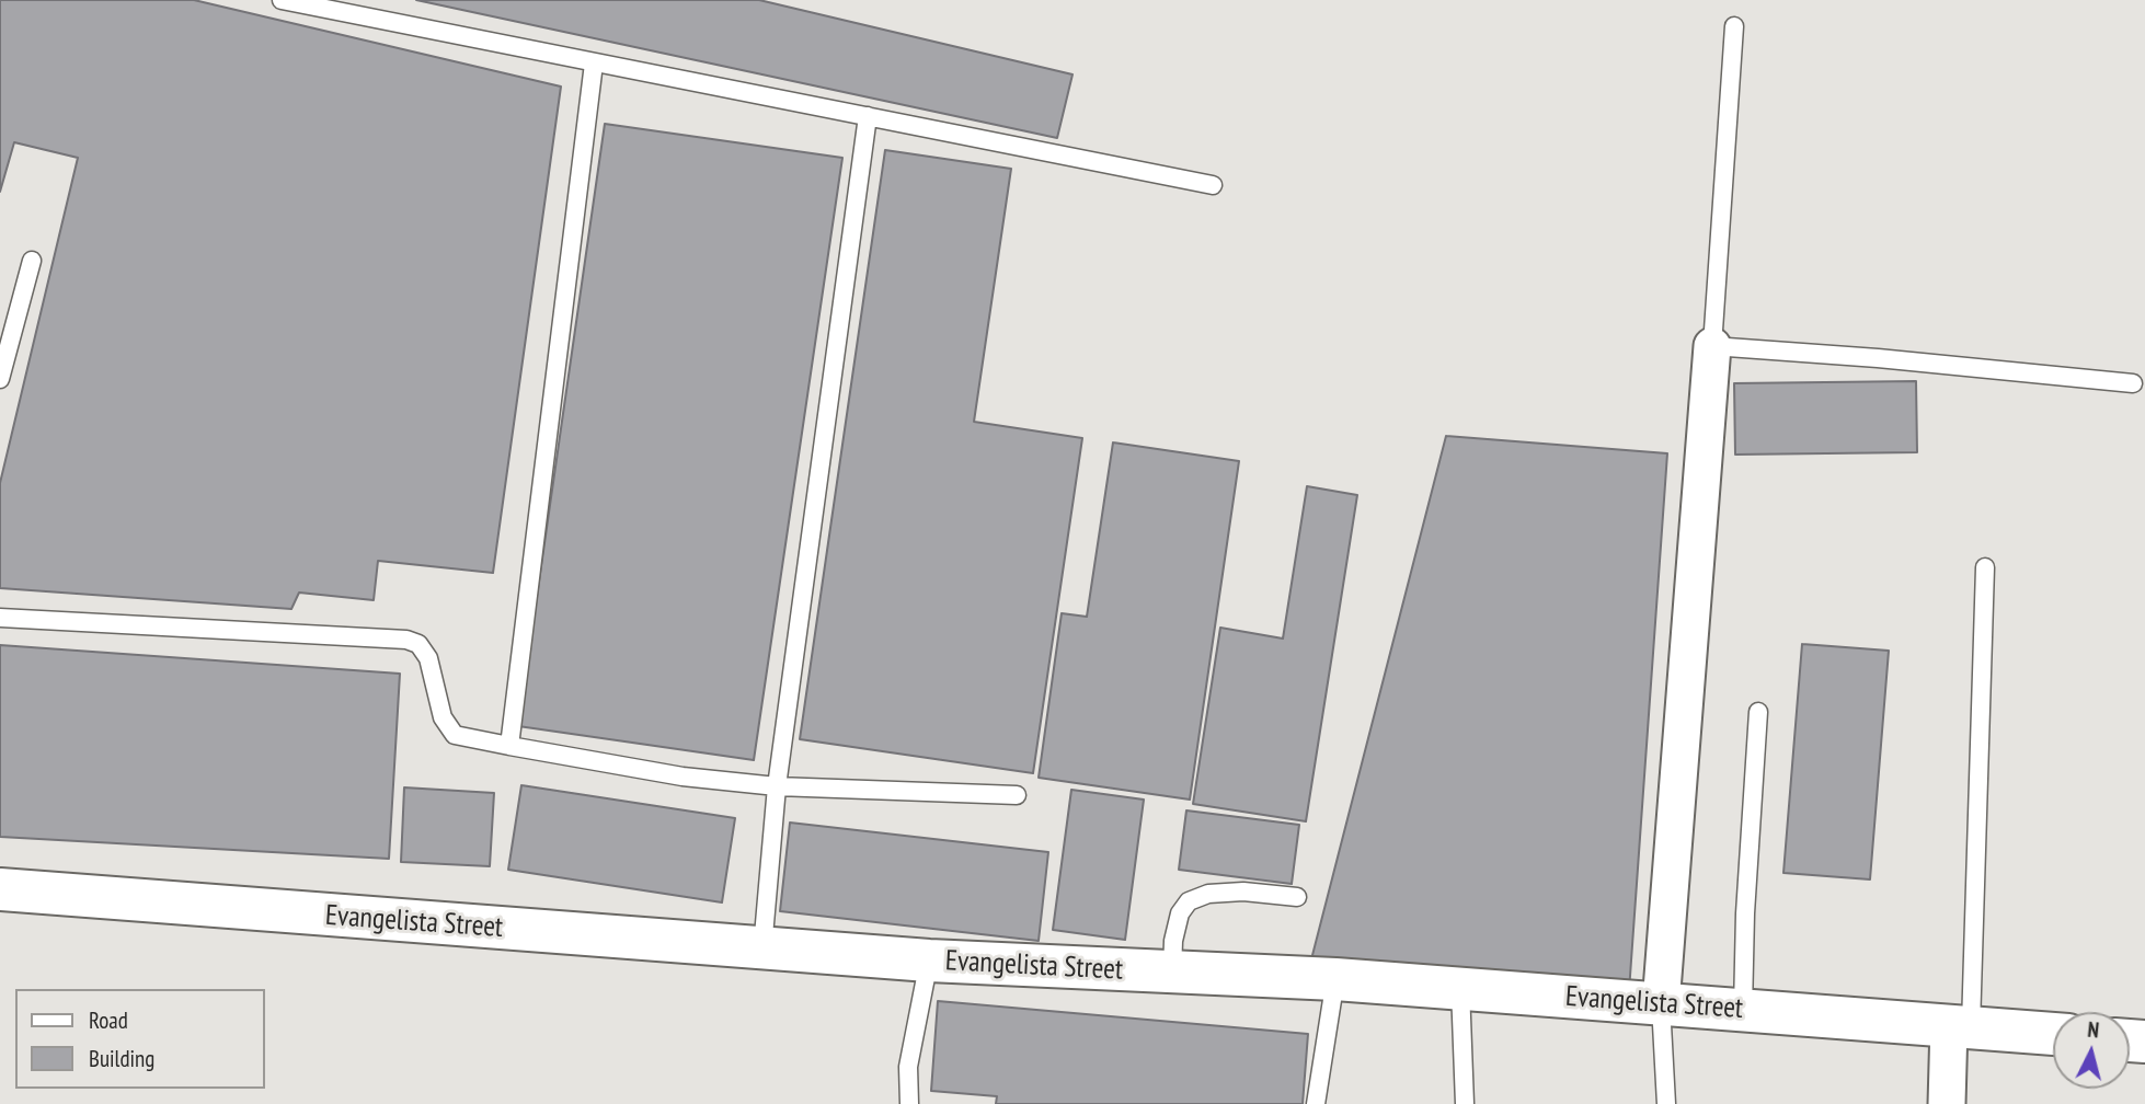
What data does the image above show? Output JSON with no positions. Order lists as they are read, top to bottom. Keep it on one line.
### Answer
{"streets":{"main road":["Evangelista Street"]},"legend":["Road","Building"],"north":"top"}
